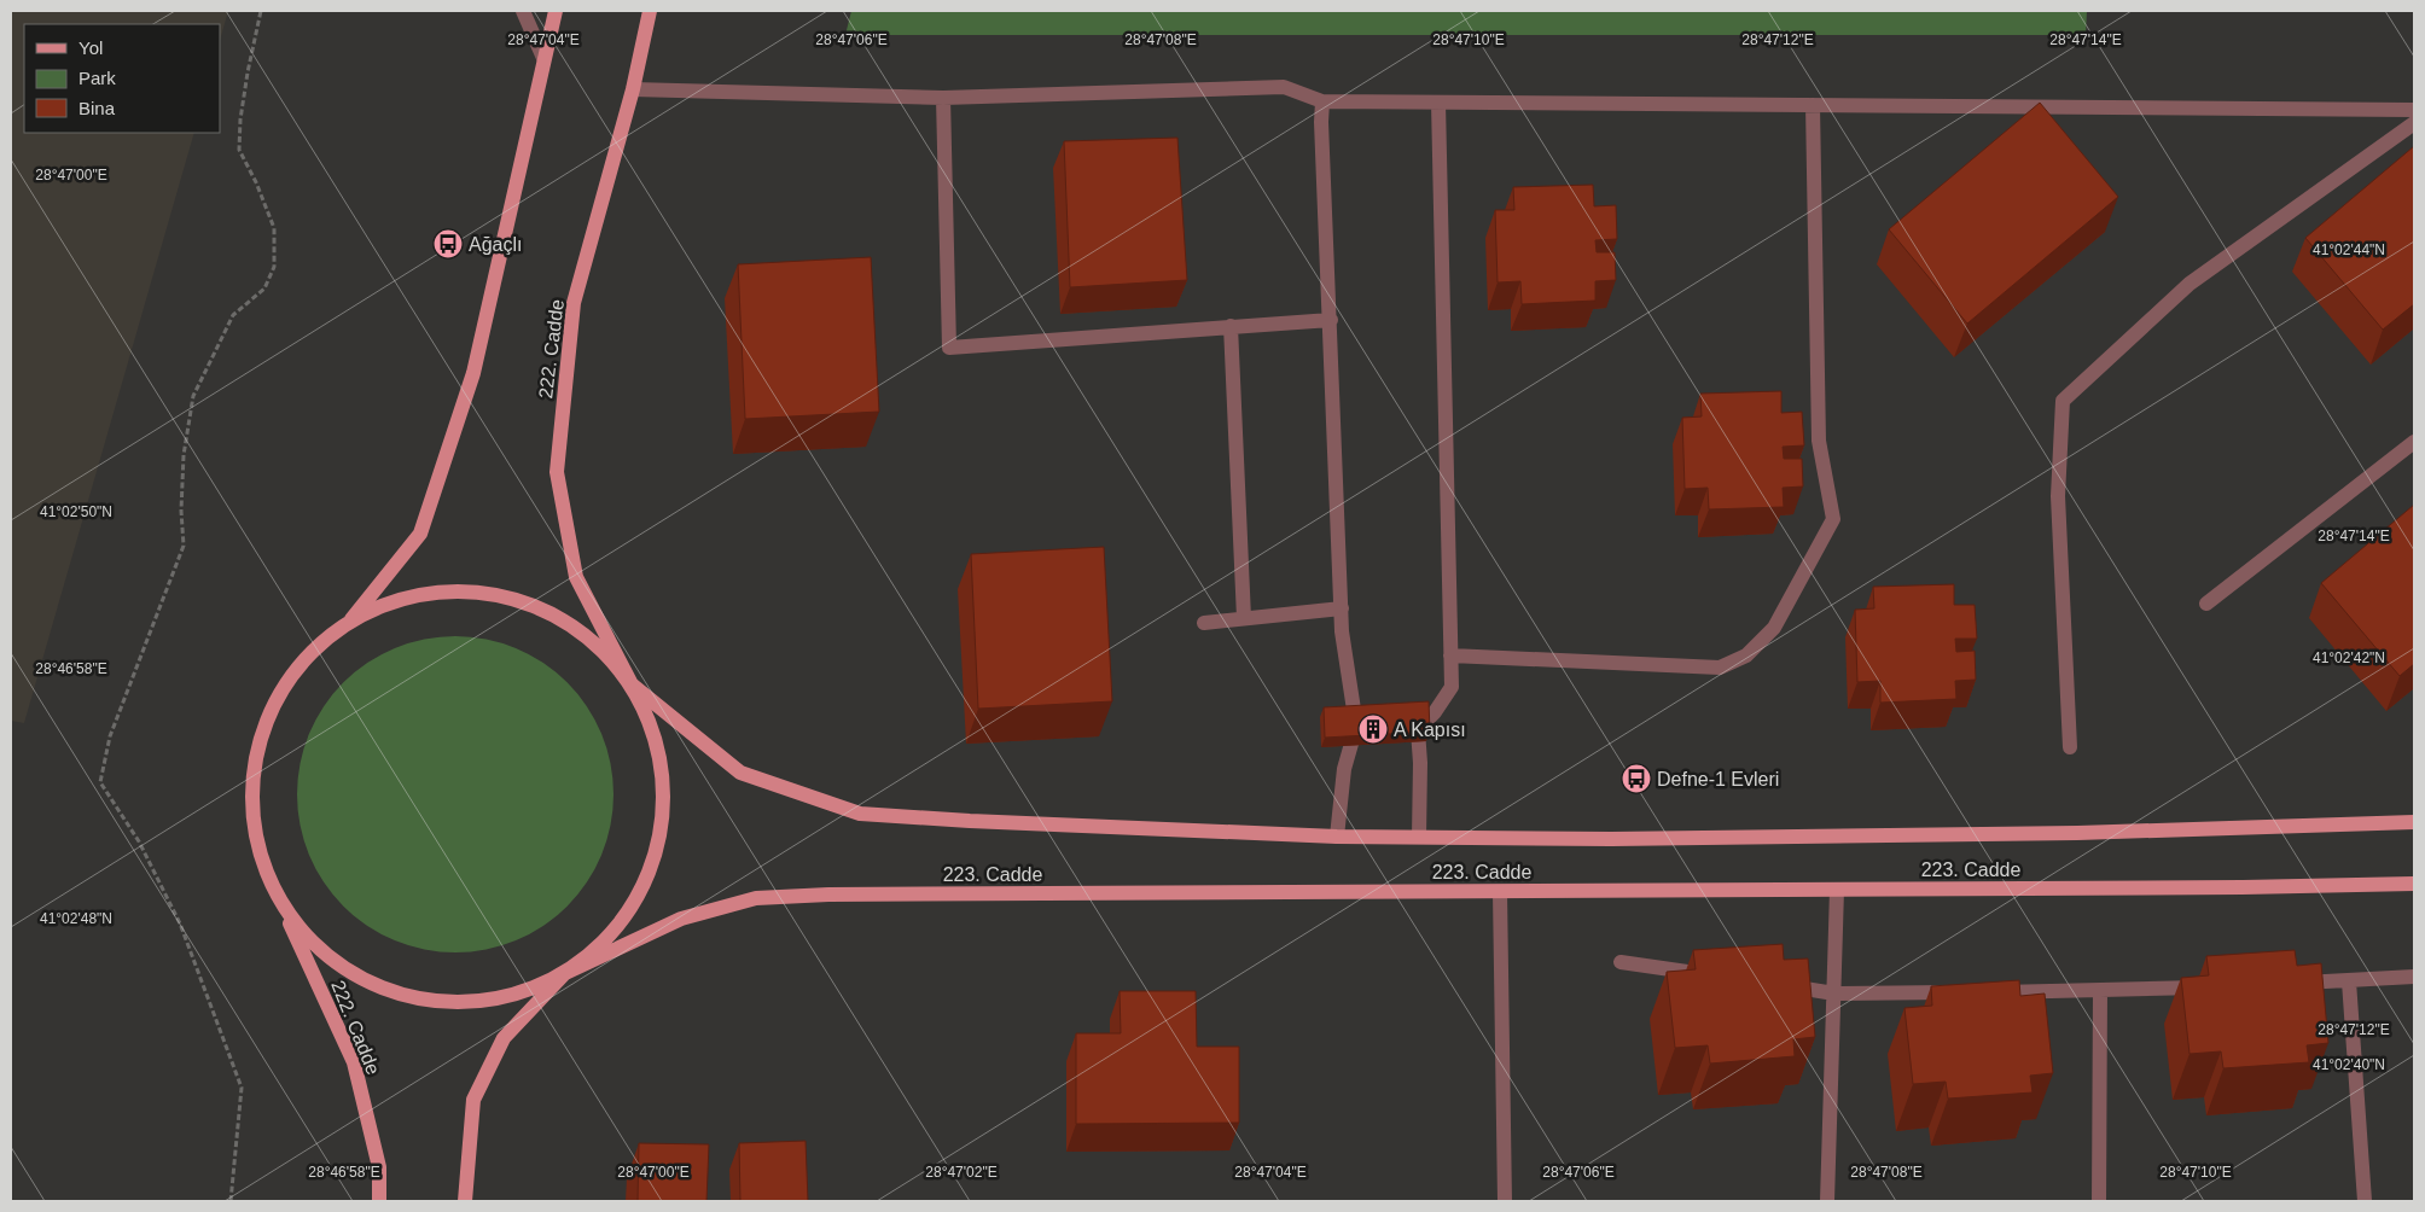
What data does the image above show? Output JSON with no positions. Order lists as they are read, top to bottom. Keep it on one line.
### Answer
{"streets":{"main road":["222. Cadde","223. Cadde"]},"crossings":[["222. Cadde","223. Cadde"]],"places":{"bus stop":["Ağaçlı","Defne-1 Evleri"],"building":["A Kapısı"]},"legend":["Yol","Park","Bina"],"coordinates":["28°47'04\"E","28°47'06\"E","28°47'08\"E","28°47'10\"E","28°47'12\"E","28°47'14\"E","28°47'00\"E","41°02'44\"N","41°02'50\"N","41°02'42\"N","28°46'58\"E","41°02'48\"N","41°02'40\"N","28°47'02\"E"]}
